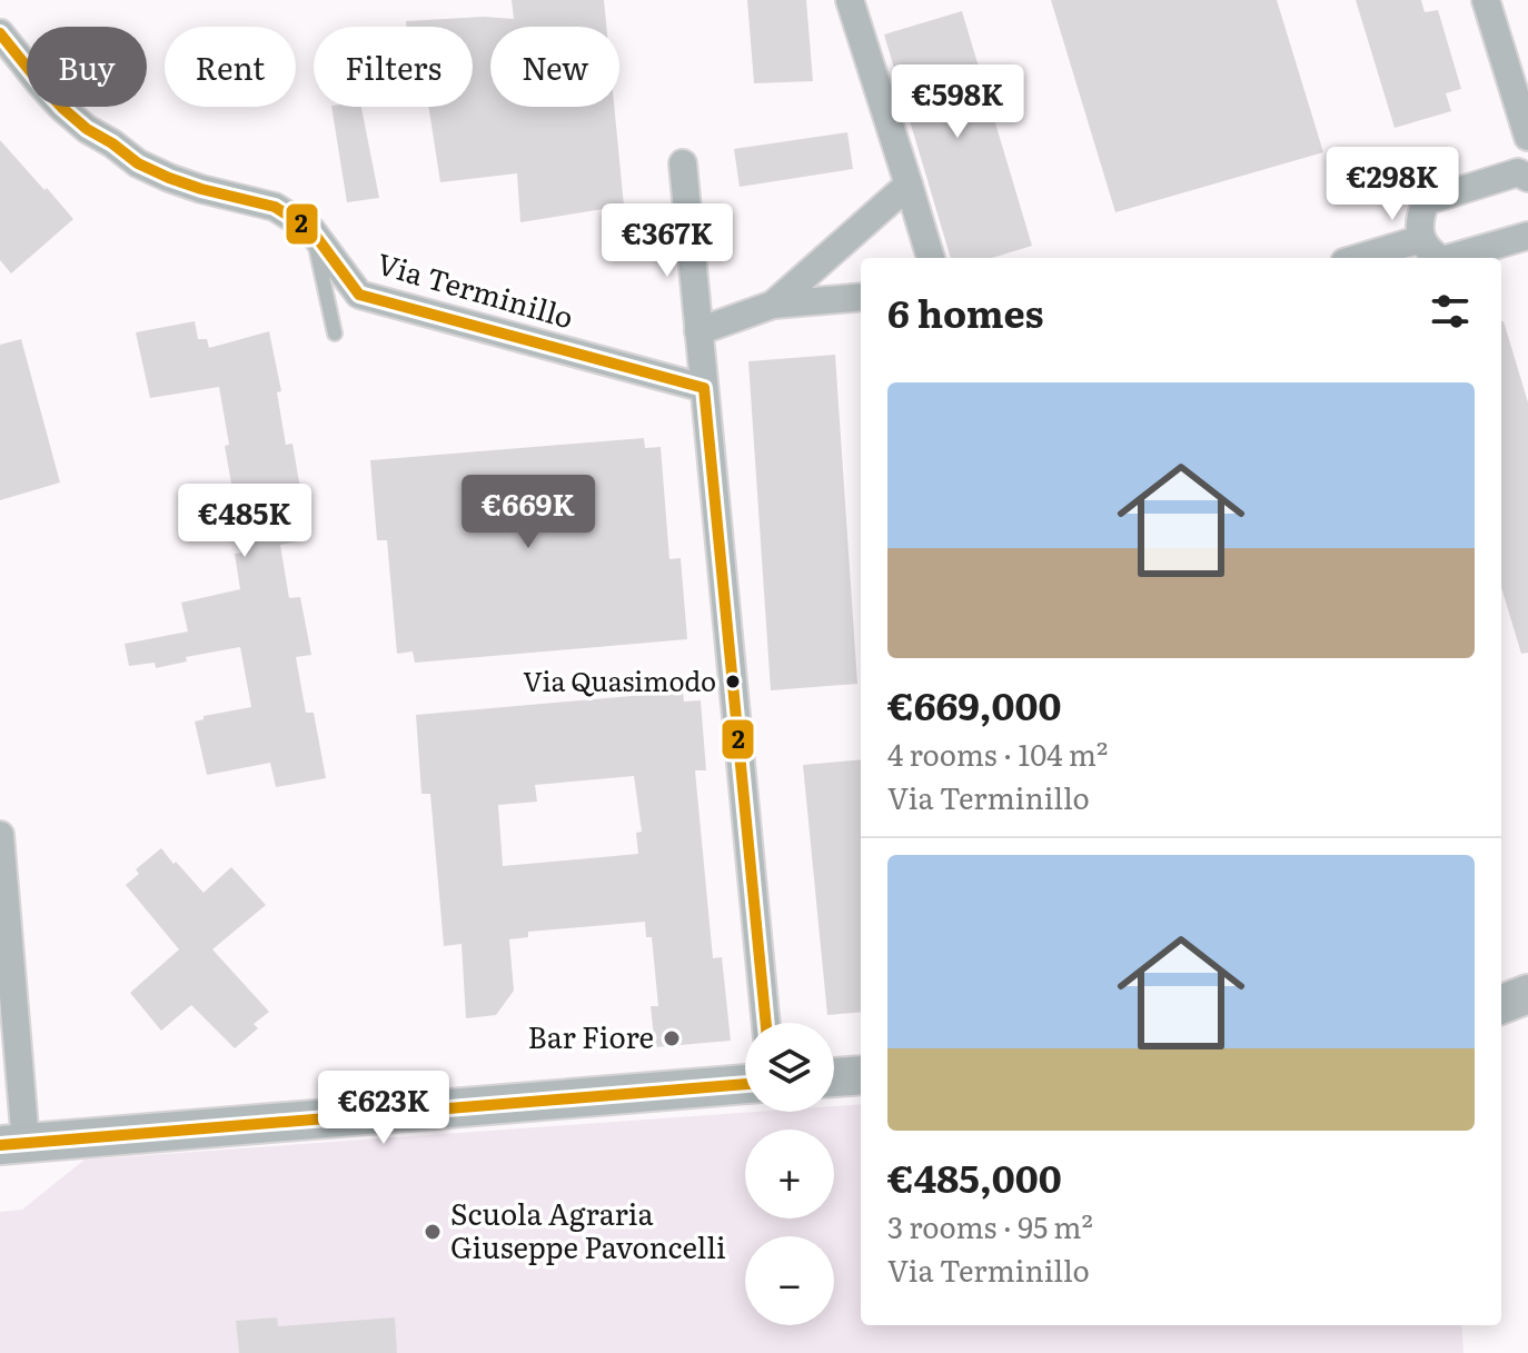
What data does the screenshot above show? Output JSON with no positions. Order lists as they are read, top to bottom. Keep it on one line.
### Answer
{"streets":{"street":["Via Terminillo"]},"places":["Via Quasimodo","Bar Fiore","Scuola Agraria Giuseppe Pavoncelli"],"lines":["transit line 2"],"page":{"chip":["Buy","Rent","Filters","New"],"price":["€598K","€298K","€367K","€669K","€485K","€623K"],"heading":"6 homes","list":[{"name":"€669,000","note":"4 rooms · 104 m² · Via Terminillo"},{"name":"€485,000","note":"3 rooms · 95 m² · Via Terminillo"}],"map_buttons":["+","−"]}}
